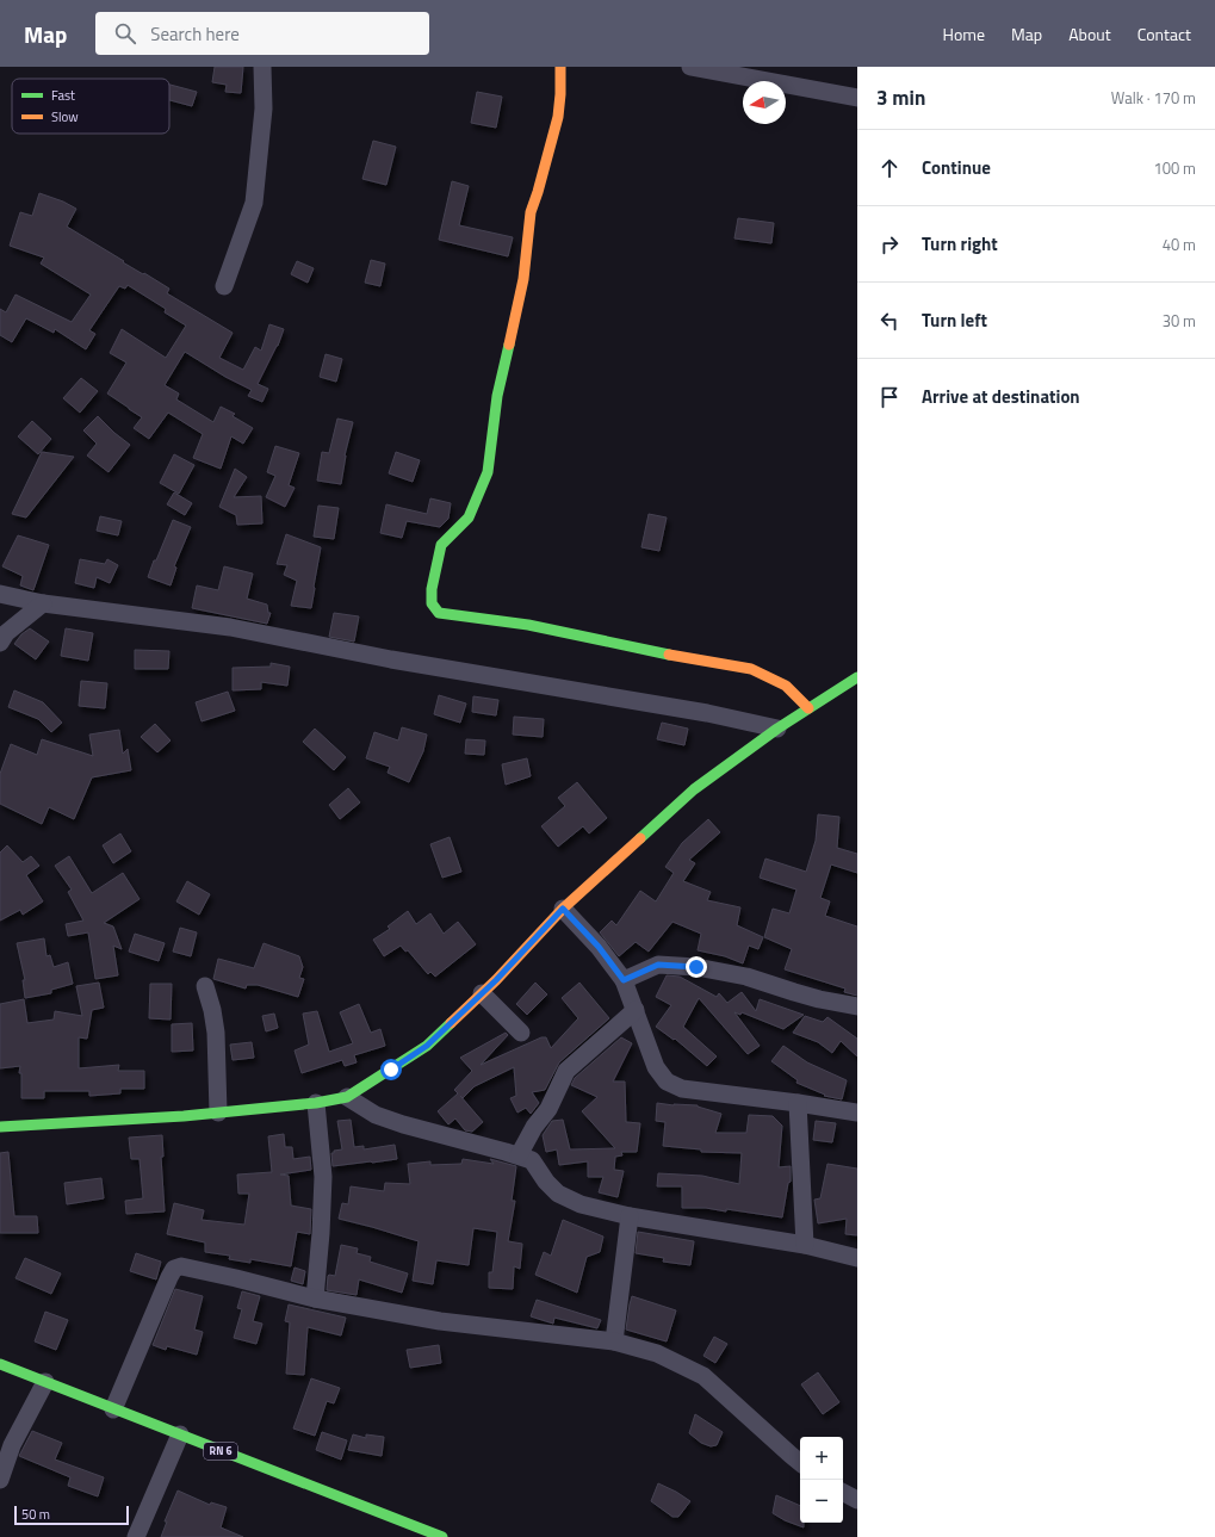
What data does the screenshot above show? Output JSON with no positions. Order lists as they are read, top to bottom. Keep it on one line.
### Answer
{"streets":{"street":["RN 6"]},"legend":["Fast","Slow"],"scale_bar":"50 m","north":"left","page":{"header":"Map","search":"Search here","nav":["Home","Map","About","Contact"],"heading":["3 min","Walk · 170 m"],"list":[["Continue","100 m"],["Turn right","40 m"],["Turn left","30 m"],"Arrive at destination"],"map_buttons":["+","−"],"scale":"50 m"}}
